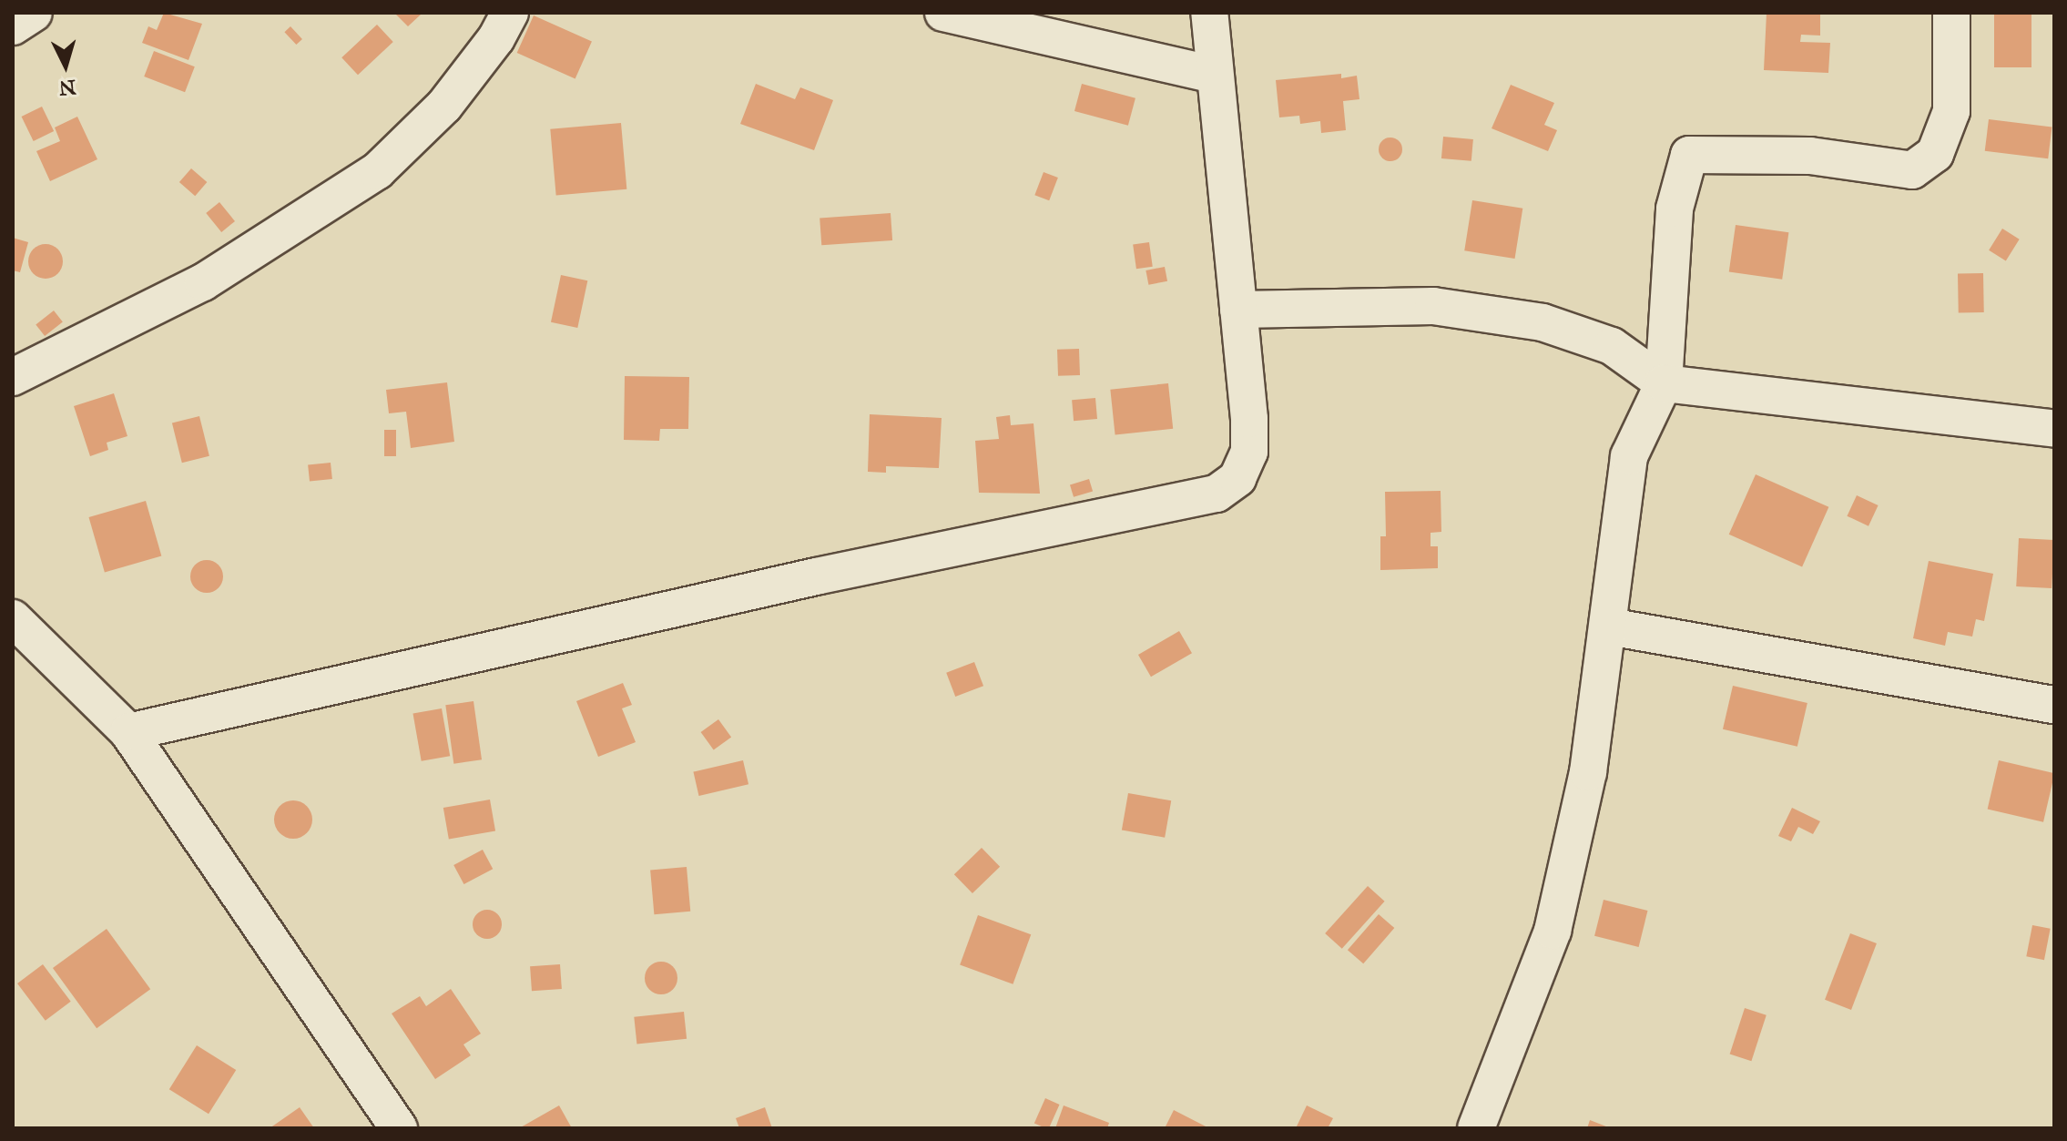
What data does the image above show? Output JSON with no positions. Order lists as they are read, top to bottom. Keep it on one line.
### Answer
{"north":"bottom"}
